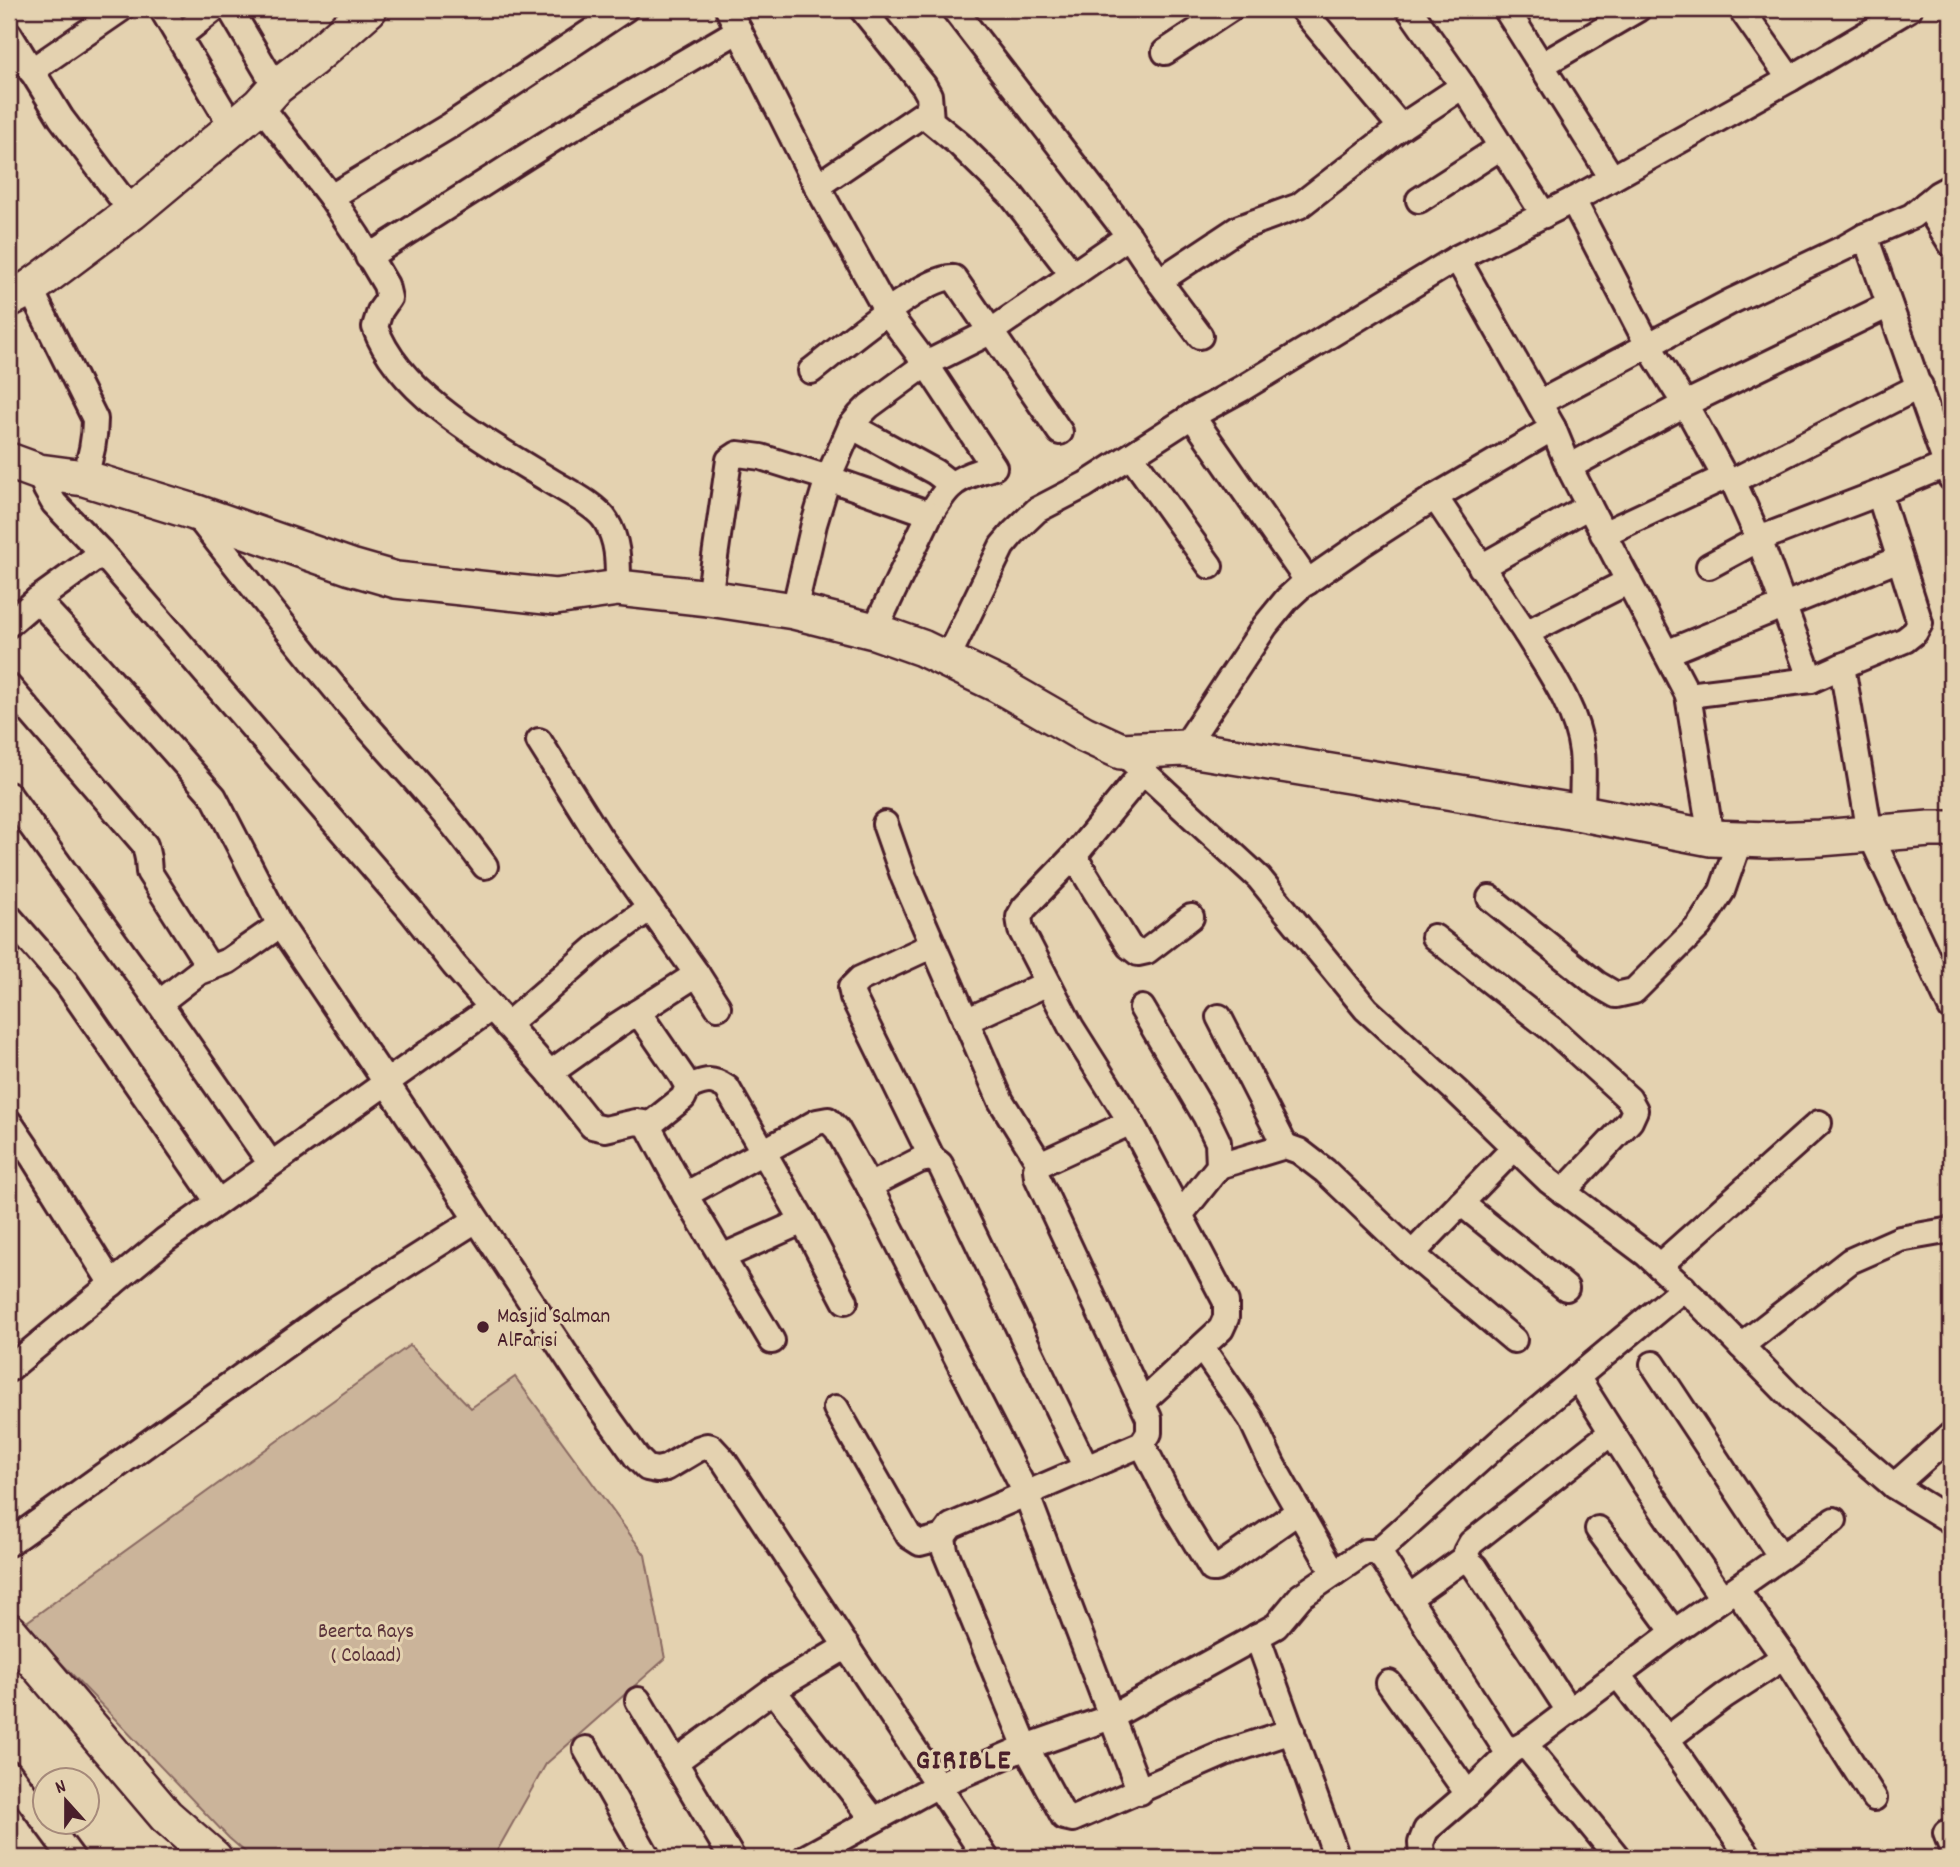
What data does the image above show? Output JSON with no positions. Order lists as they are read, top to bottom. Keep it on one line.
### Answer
{"districts":["GIRIBLE"],"parks":["Beerta Rays ( Colaad)"],"places":["Masjid Salman AlFarisi"],"north":"top"}
